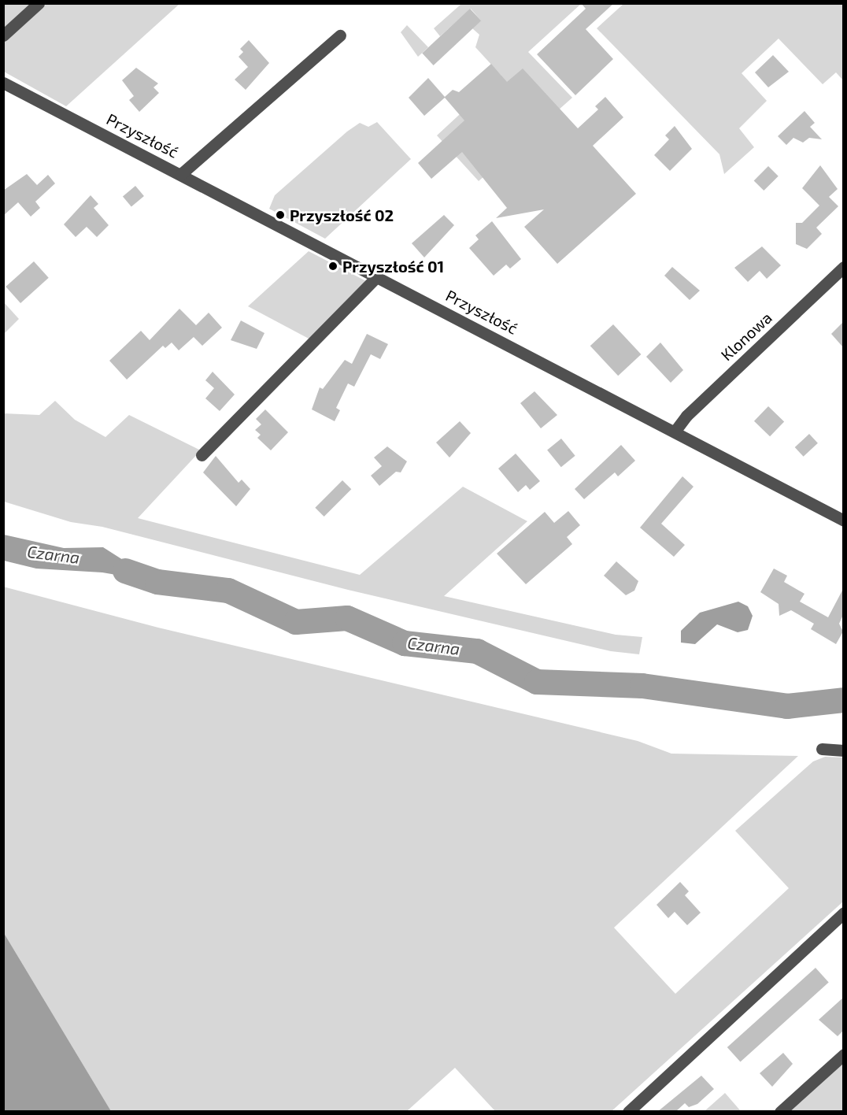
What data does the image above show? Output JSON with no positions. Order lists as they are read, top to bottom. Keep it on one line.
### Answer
{"streets":{"street":["Przyszłość","Klonowa"]},"crossings":[["Przyszłość","Klonowa"]],"water":["Czarna"],"places":["Przyszłość 02","Przyszłość 01"]}
